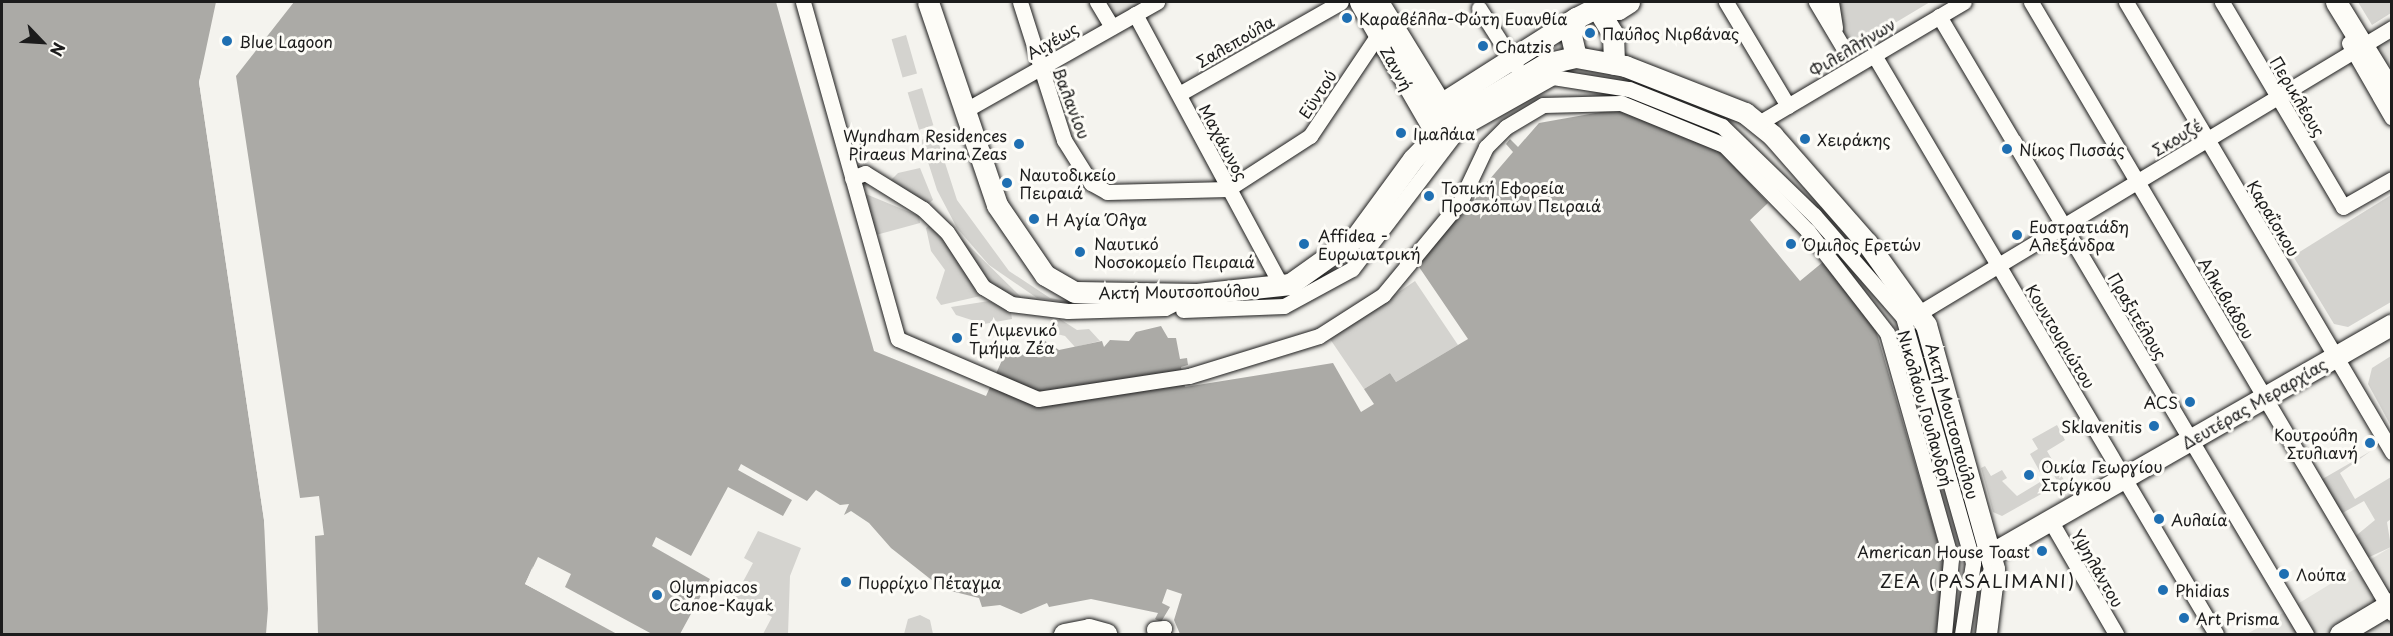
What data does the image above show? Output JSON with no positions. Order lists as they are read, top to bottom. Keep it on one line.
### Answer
{"streets":{"main road":["Ζαννή","Ακτή Μουτσοπούλου","Δευτέρας Μεραρχίας"],"street":["Αιγέως","Σαλεπούλα","Φιλελλήνων","Εϋντού","Περικλέους","Βαλανίου","Σκουζέ","Μαχάωνος","Καραΐσκου","Αλκιβιάδου","Πραξιτέλους","Κουντουριώτου","Νικολάου Γουλανδρή","Υψηλάντου"]},"crossings":[["Αιγέως","Βαλανίου"],["Αιγέως","Μαχάωνος"],["Αιγέως","Ακτή Μουτσοπούλου"],["Σαλεπούλα","Μαχάωνος"],["Φιλελλήνων","Ακτή Μουτσοπούλου"],["Φιλελλήνων","Πραξιτέλους"],["Φιλελλήνων","Κουντουριώτου"],["Ζαννή","Εϋντού"],["Ζαννή","Ακτή Μουτσοπούλου"],["Εϋντού","Βαλανίου"],["Εϋντού","Μαχάωνος"],["Περικλέους","Σκουζέ"],["Βαλανίου","Μαχάωνος"],["Σκουζέ","Καραΐσκου"],["Σκουζέ","Ακτή Μουτσοπούλου"],["Σκουζέ","Αλκιβιάδου"],["Σκουζέ","Πραξιτέλους"],["Σκουζέ","Κουντουριώτου"],["Μαχάωνος","Ακτή Μουτσοπούλου"],["Καραΐσκου","Δευτέρας Μεραρχίας"],["Ακτή Μουτσοπούλου","Δευτέρας Μεραρχίας"],["Αλκιβιάδου","Δευτέρας Μεραρχίας"],["Πραξιτέλους","Δευτέρας Μεραρχίας"],["Κουντουριώτου","Δευτέρας Μεραρχίας"],["Δευτέρας Μεραρχίας","Υψηλάντου"]],"districts":["ZEA (PASALIMANI)"],"places":["Καραβέλλα-Φώτη Ευανθία","Παύλος Νιρβάνας","Blue Lagoon","Chatzis","Ιμαλάια","Χειράκης","Wyndham Residences Piraeus Marina Zeas","Νίκος Πισσάς","Ναυτοδικείο Πειραιά","Τοπική Εφορεία Προσκόπων Πειραιά","Η Αγία Όλγα","Ευστρατιάδη Αλεξάνδρα","Affidea - Ευρωιατρική","Όμιλος Ερετών","Ναυτικό Νοσοκομείο Πειραιά","Ε' Λιμενικό Τμήμα Ζέα","ACS","Sklavenitis","Κουτρούλη Στυλιανή","Οικία Γεωργίου Στρίγκου","Αυλαία","American House Toast","Λούπα","Πυρρίχιο Πέταγμα","Phidias","Olympiacos Canoe-Kayak","Art Prisma"],"north":"bottom right"}
